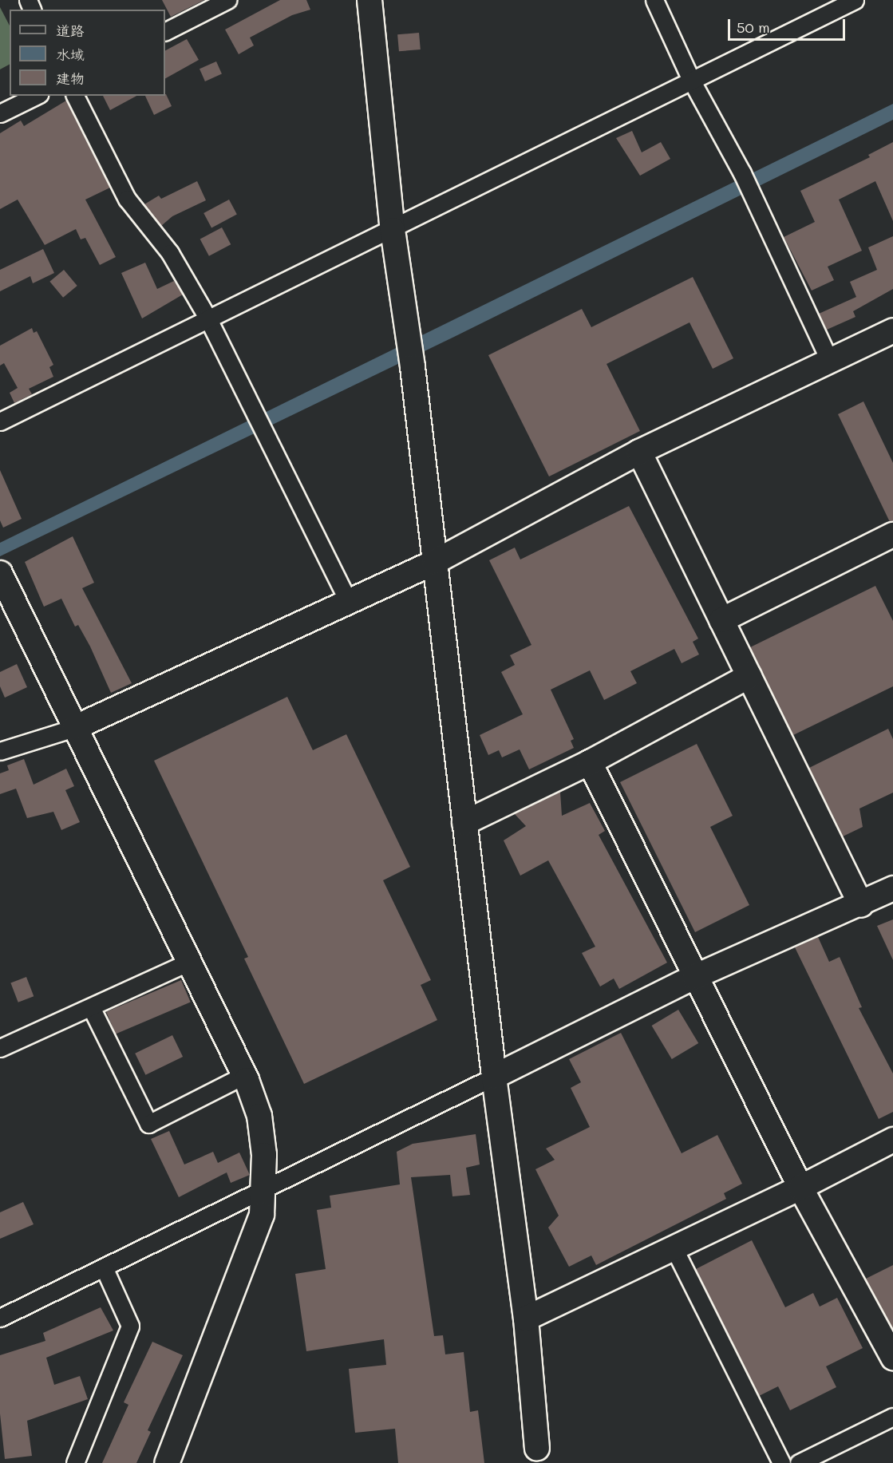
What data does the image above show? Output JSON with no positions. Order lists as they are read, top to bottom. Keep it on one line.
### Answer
{"legend":["道路","水域","建物"],"scale_bar":"50 m"}
